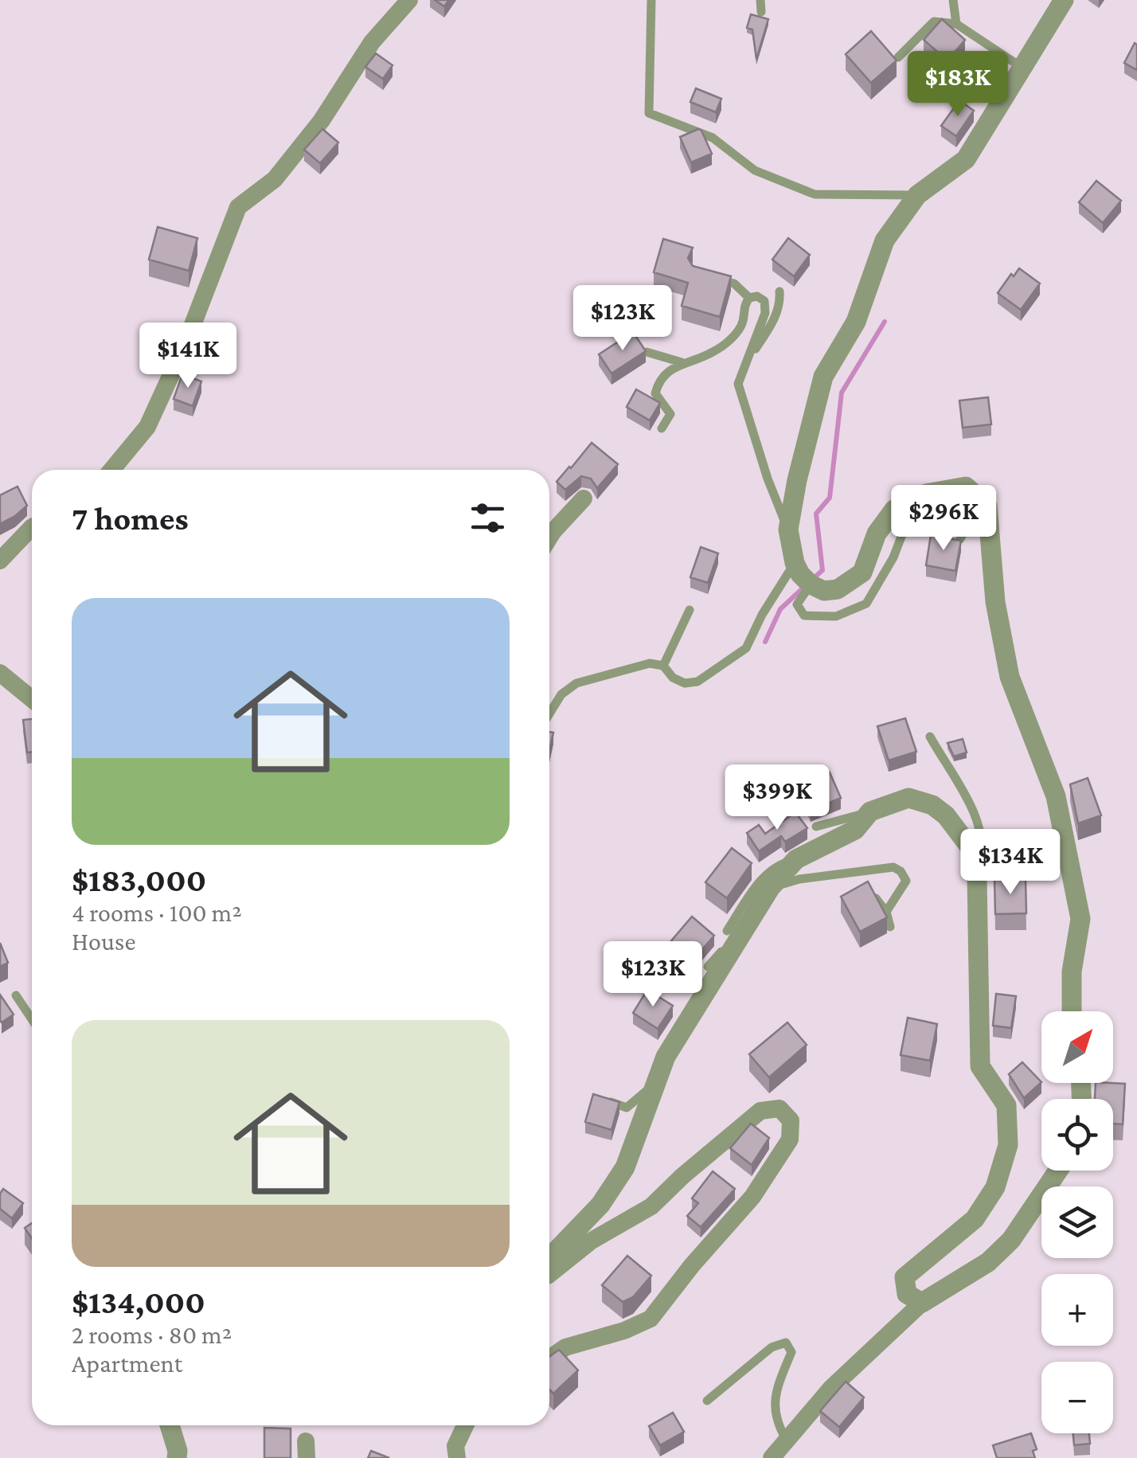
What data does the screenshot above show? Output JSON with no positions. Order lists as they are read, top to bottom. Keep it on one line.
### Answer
{"north":"top right","page":{"price":["$183K","$123K","$141K","$296K","$399K","$134K","$123K"],"heading":"7 homes","list":[{"name":"$183,000","note":"4 rooms · 100 m² · House"},{"name":"$134,000","note":"2 rooms · 80 m² · Apartment"}],"map_buttons":["+","−"]}}
